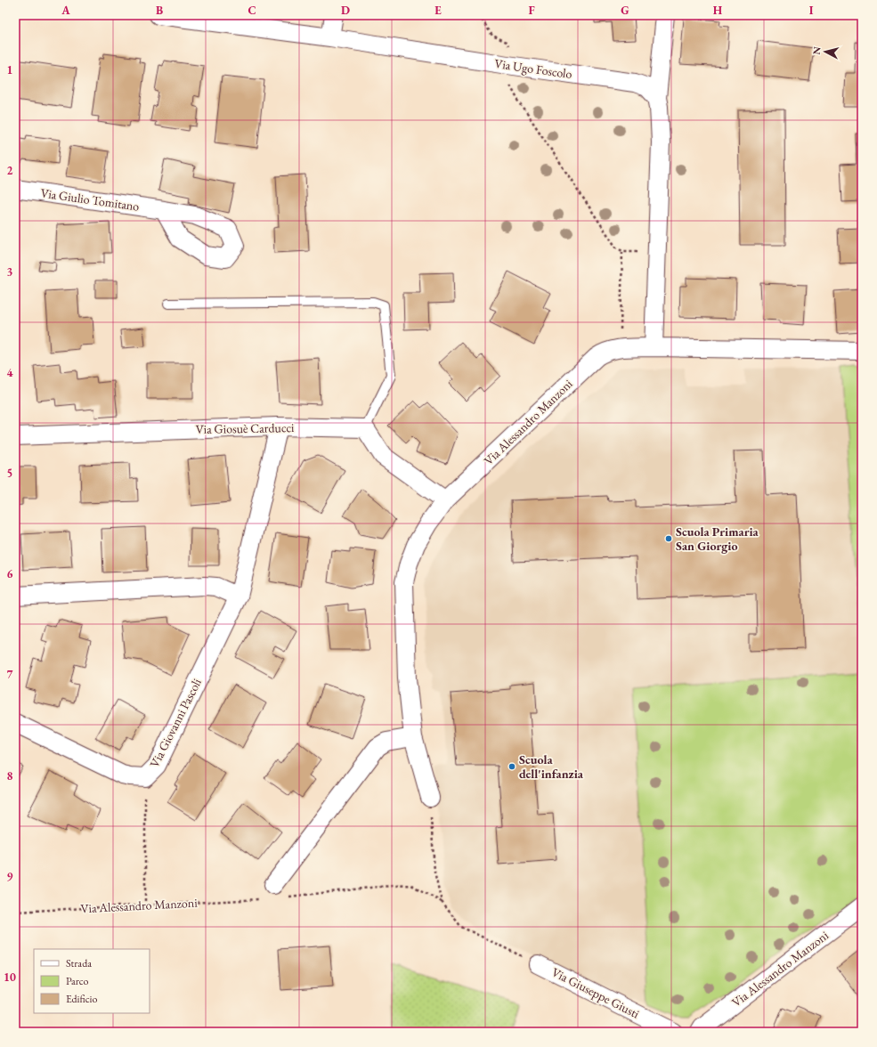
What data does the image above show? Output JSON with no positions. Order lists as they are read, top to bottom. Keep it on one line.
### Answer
{"streets":{"street":["Via Ugo Foscolo","Via Giulio Tomitano","Via Alessandro Manzoni","Via Giosuè Carducci","Via Giovanni Pascoli","Via Giuseppe Giusti"]},"crossings":[["Via Giosuè Carducci","Via Giovanni Pascoli"]],"places":["Scuola Primaria San Giorgio","Scuola dell'infanzia"],"legend":["Strada","Parco","Edificio"],"north":"left","grid":{"columns":["A","B","C","D","E","F","G","H","I"],"rows":["1","2","3","4","5","6","7","8","9","10"]}}
